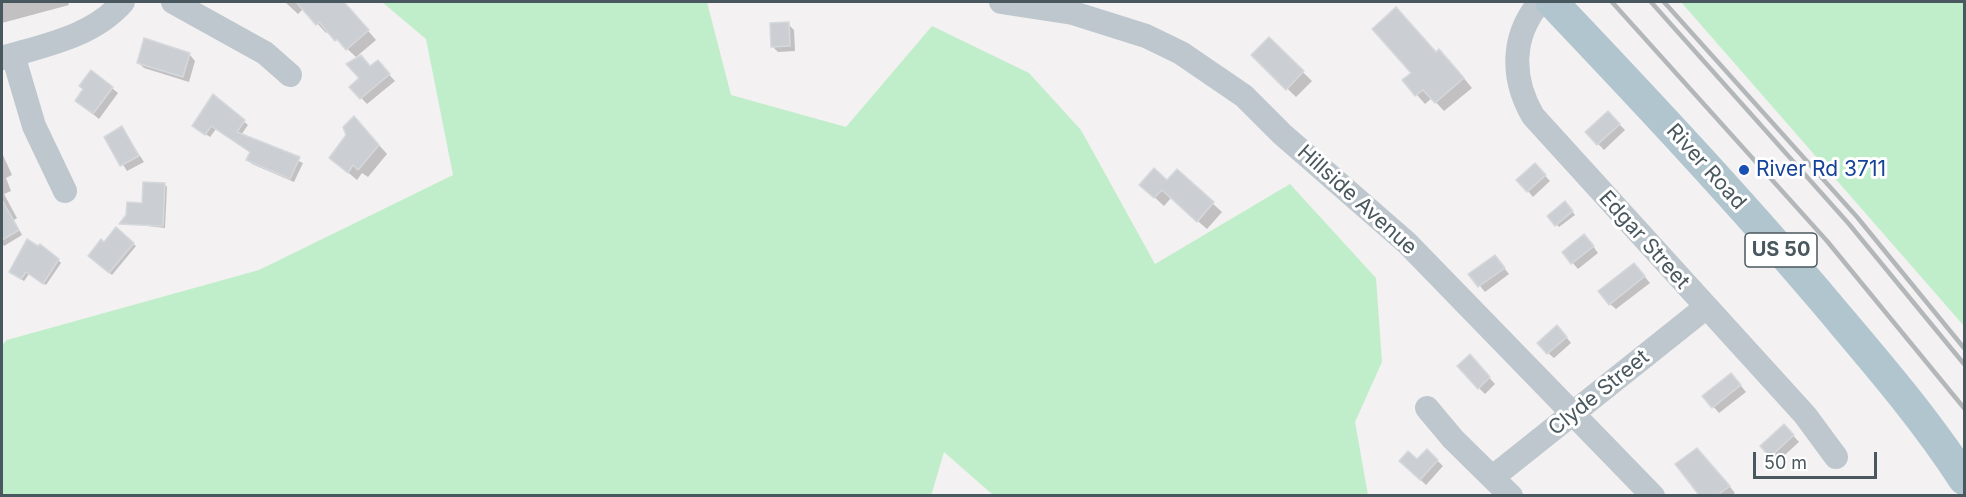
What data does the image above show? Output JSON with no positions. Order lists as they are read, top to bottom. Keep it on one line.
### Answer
{"streets":{"main road":["River Road","US 50"],"street":["Hillside Avenue","Edgar Street","Clyde Street"]},"crossings":[["Hillside Avenue","Clyde Street"],["Edgar Street","Clyde Street"]],"places":["River Rd 3711"],"scale_bar":"50 m"}
